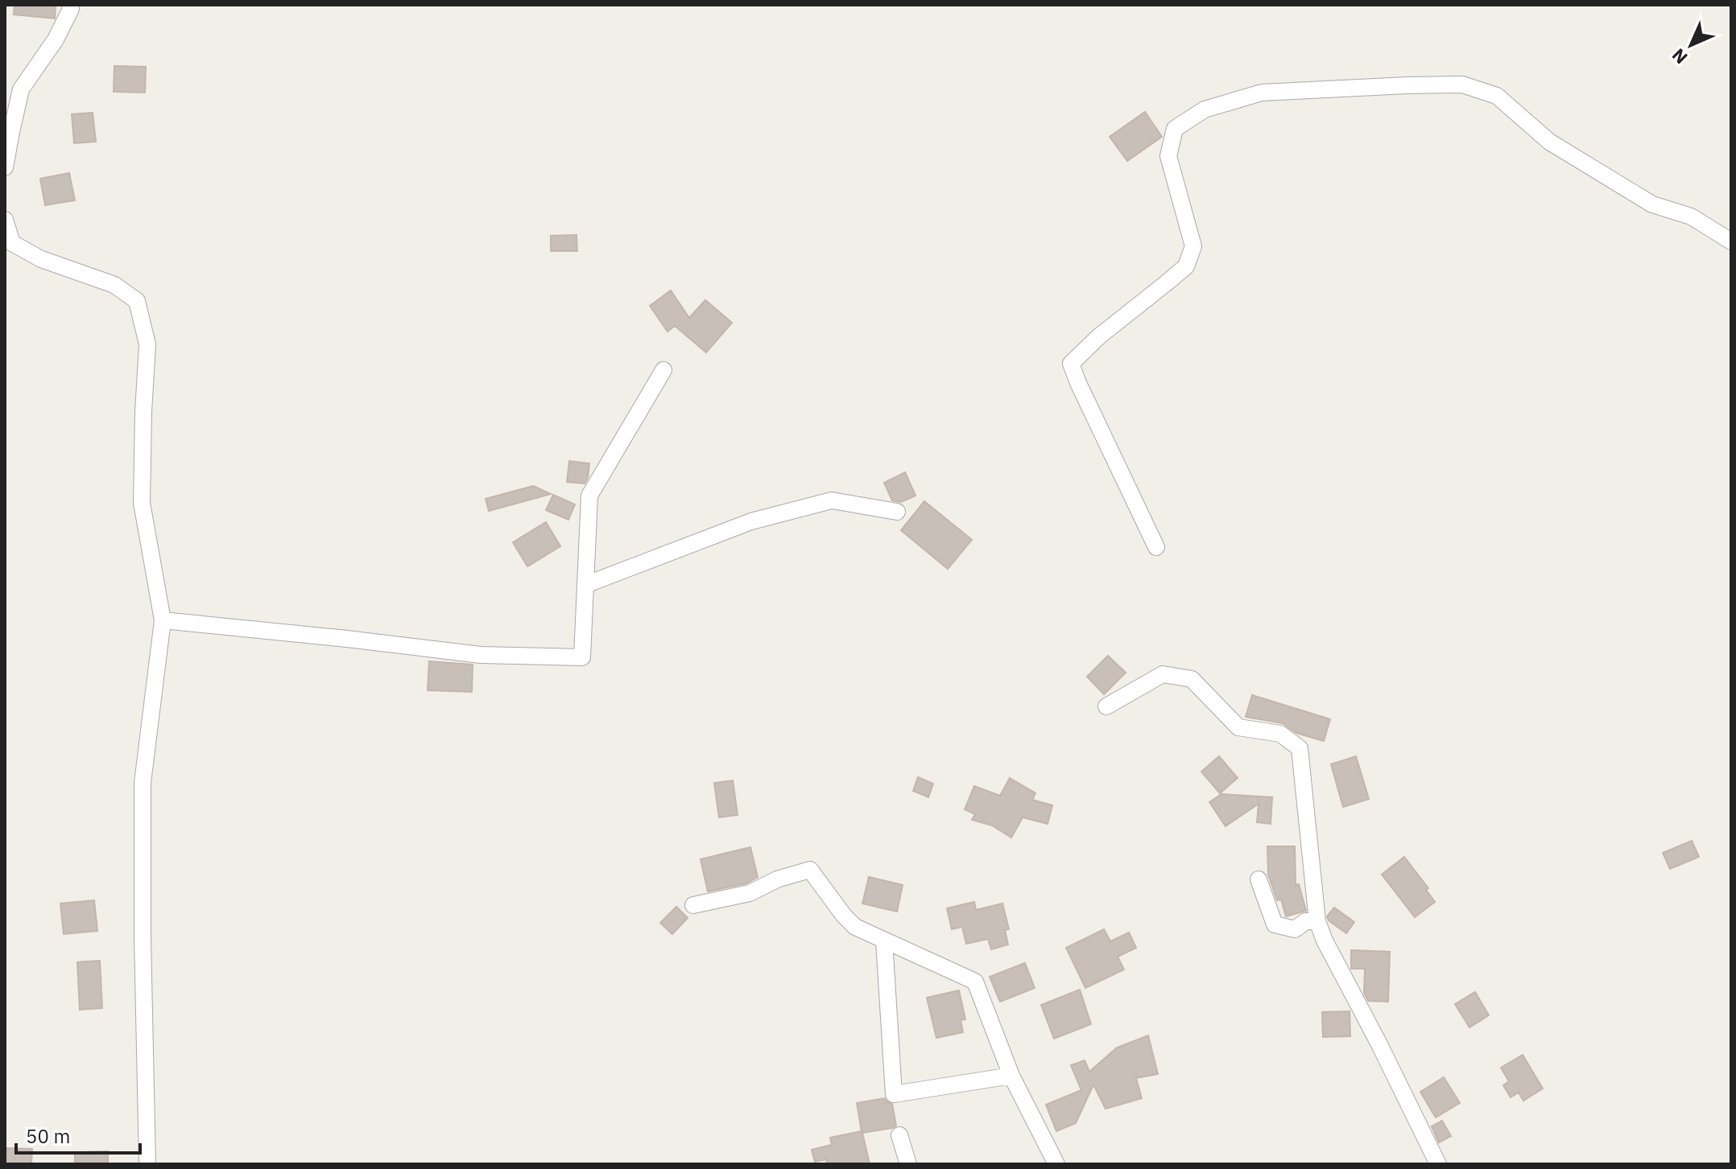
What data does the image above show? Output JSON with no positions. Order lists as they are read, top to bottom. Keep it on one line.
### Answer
{"scale_bar":"50 m","north":"bottom left"}
